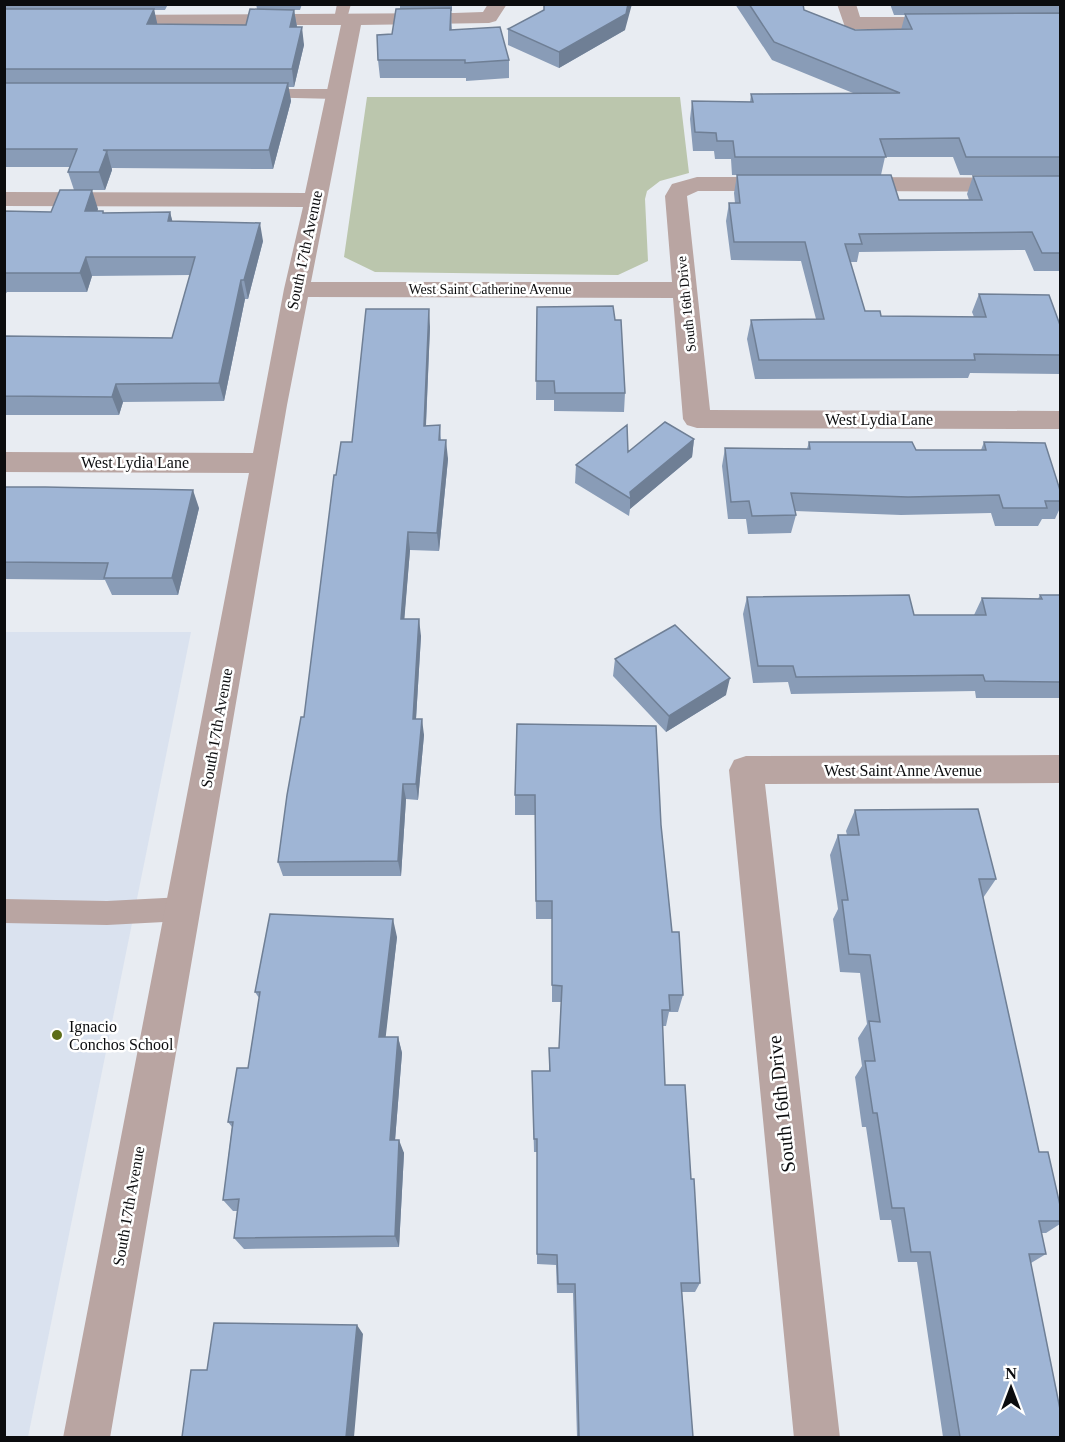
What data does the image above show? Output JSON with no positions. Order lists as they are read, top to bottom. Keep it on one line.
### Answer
{"streets":{"street":["South 17th Avenue","West Saint Catherine Avenue","South 16th Drive","West Lydia Lane","West Saint Anne Avenue"]},"crossings":[["South 17th Avenue","West Saint Catherine Avenue"],["South 17th Avenue","West Lydia Lane"],["West Saint Catherine Avenue","South 16th Drive"],["South 16th Drive","West Lydia Lane"],["South 16th Drive","West Saint Anne Avenue"]],"places":["Ignacio Conchos School"],"north":"top"}
